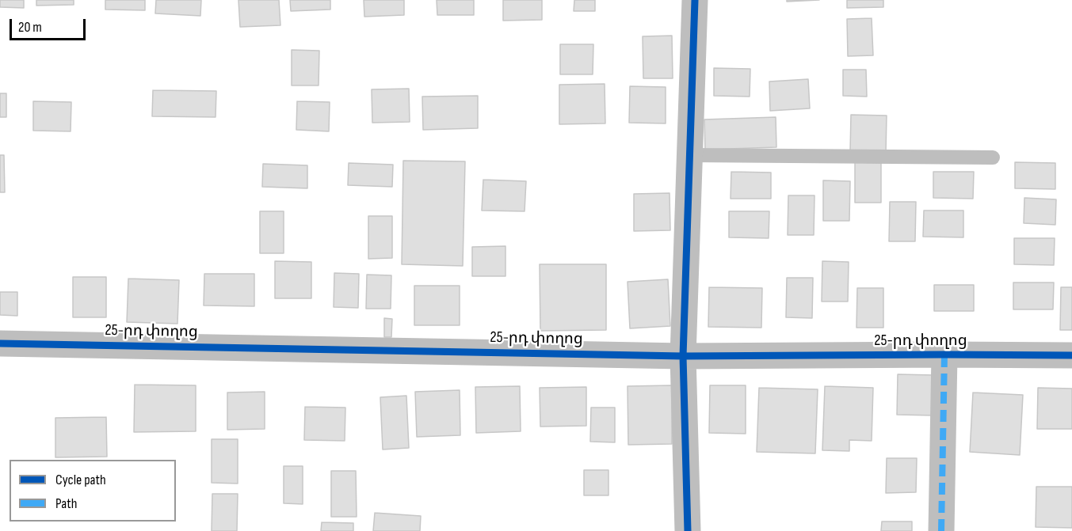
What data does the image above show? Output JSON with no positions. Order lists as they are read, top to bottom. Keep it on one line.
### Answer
{"streets":{"street":["25-րդ փողոց"]},"legend":["Cycle path","Path"],"scale_bar":"20 m"}
